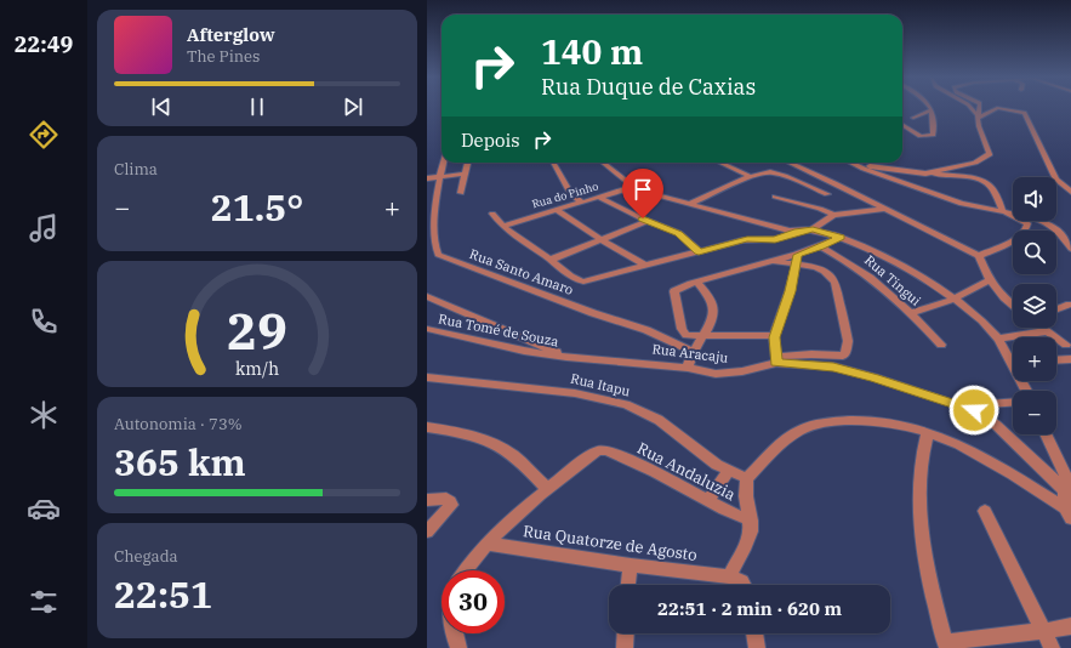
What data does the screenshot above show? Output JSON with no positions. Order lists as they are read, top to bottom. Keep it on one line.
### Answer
{"streets":{"street":["Rua do Pinho","Rua Santo Amaro","Rua Tingui","Rua Tomé de Souza","Rua Aracaju","Rua Itapu","Rua Andaluzia","Rua Quatorze de Agosto"]},"crossings":[["Rua Tomé de Souza","Rua Aracaju"]],"page":{"tabs":"22:49","turn":["140 m","Rua Duque de Caxias"],"song":["Afterglow","The Pines"],"then":"Depois","tile":["Clima",["Autonomia · 73%","365 km"],["Chegada","22:51"]],"map_buttons":["+","−"],"heat":["−","21.5°","+"],"limit":"30","trip":"22:51 · 2 min · 620 m","gauge":["29","km/h"]}}
